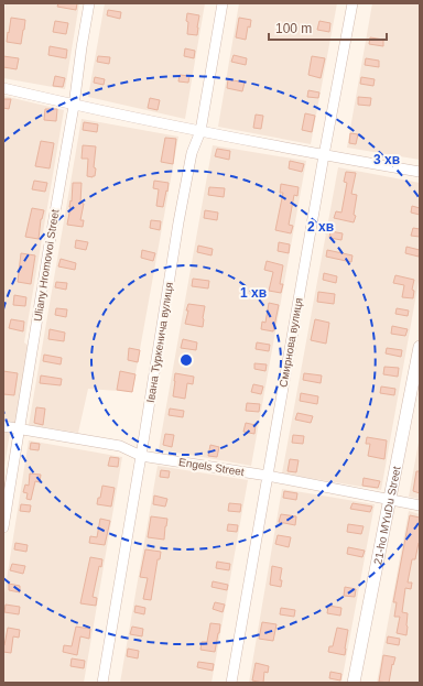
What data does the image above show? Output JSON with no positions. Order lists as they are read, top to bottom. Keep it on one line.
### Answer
{"streets":{"street":["Uliany Hromovoi Street","Івана Туркенича вулиця","Смирнова вулиця","Engels Street","21-ho MYuDu Street"]},"crossings":[["Uliany Hromovoi Street","Engels Street"],["Івана Туркенича вулиця","Engels Street"],["Смирнова вулиця","Engels Street"],["Engels Street","21-ho MYuDu Street"]],"scale_bar":"100 m","rings":["3 хв","2 хв","1 хв"]}
